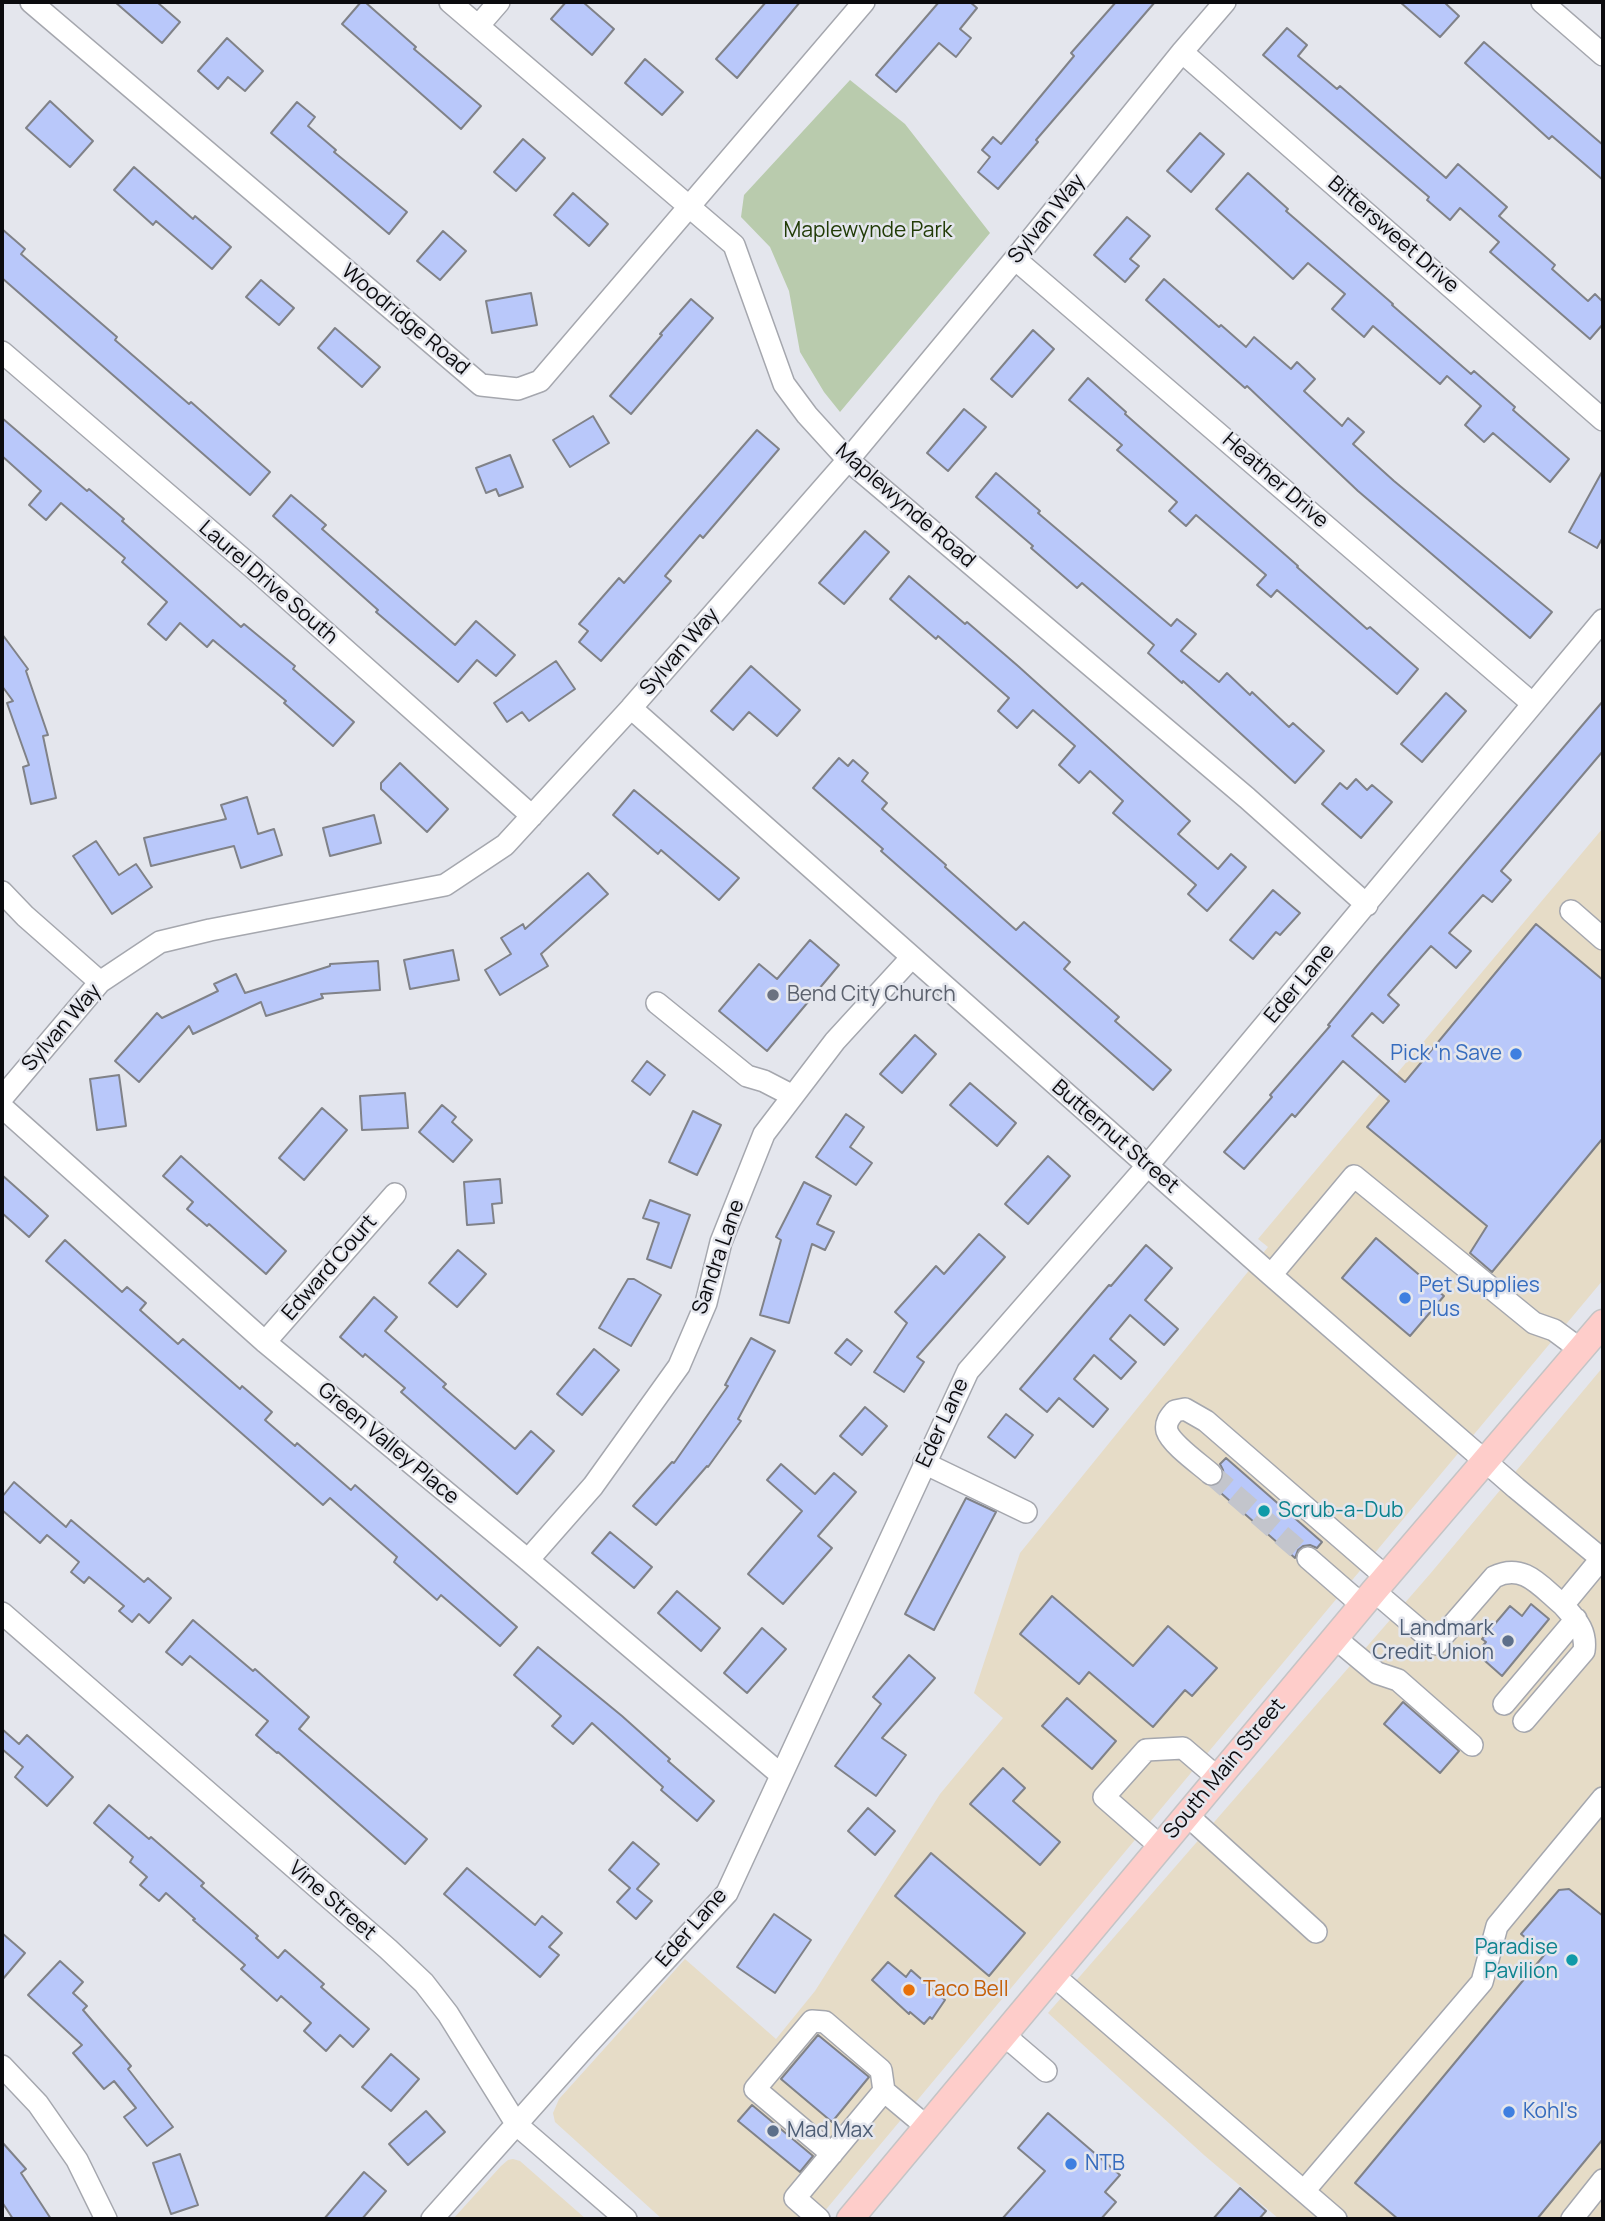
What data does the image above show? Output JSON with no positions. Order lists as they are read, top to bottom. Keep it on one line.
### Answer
{"streets":{"main road":["South Main Street"],"street":["Sylvan Way","Bittersweet Drive","Woodridge Road","Heather Drive","Maplewynde Road","Laurel Drive South","Eder Lane","Butternut Street","Sandra Lane","Edward Court","Green Valley Place","Vine Street"]},"crossings":[["Sylvan Way","Bittersweet Drive"],["Sylvan Way","Heather Drive"],["Sylvan Way","Maplewynde Road"],["Sylvan Way","Laurel Drive South"],["Sylvan Way","Butternut Street"],["Woodridge Road","Maplewynde Road"],["Heather Drive","Eder Lane"],["Maplewynde Road","Eder Lane"],["Eder Lane","Butternut Street"],["Eder Lane","Green Valley Place"],["Eder Lane","Vine Street"],["Butternut Street","Sandra Lane"],["Butternut Street","South Main Street"],["Sandra Lane","Green Valley Place"],["Edward Court","Green Valley Place"]],"parks":["Maplewynde Park"],"places":["Bend City Church","Pick 'n Save","Pet Supplies Plus","Scrub-a-Dub","Landmark Credit Union","Paradise Pavilion","Taco Bell","Kohl's","Mad Max","NTB"]}
